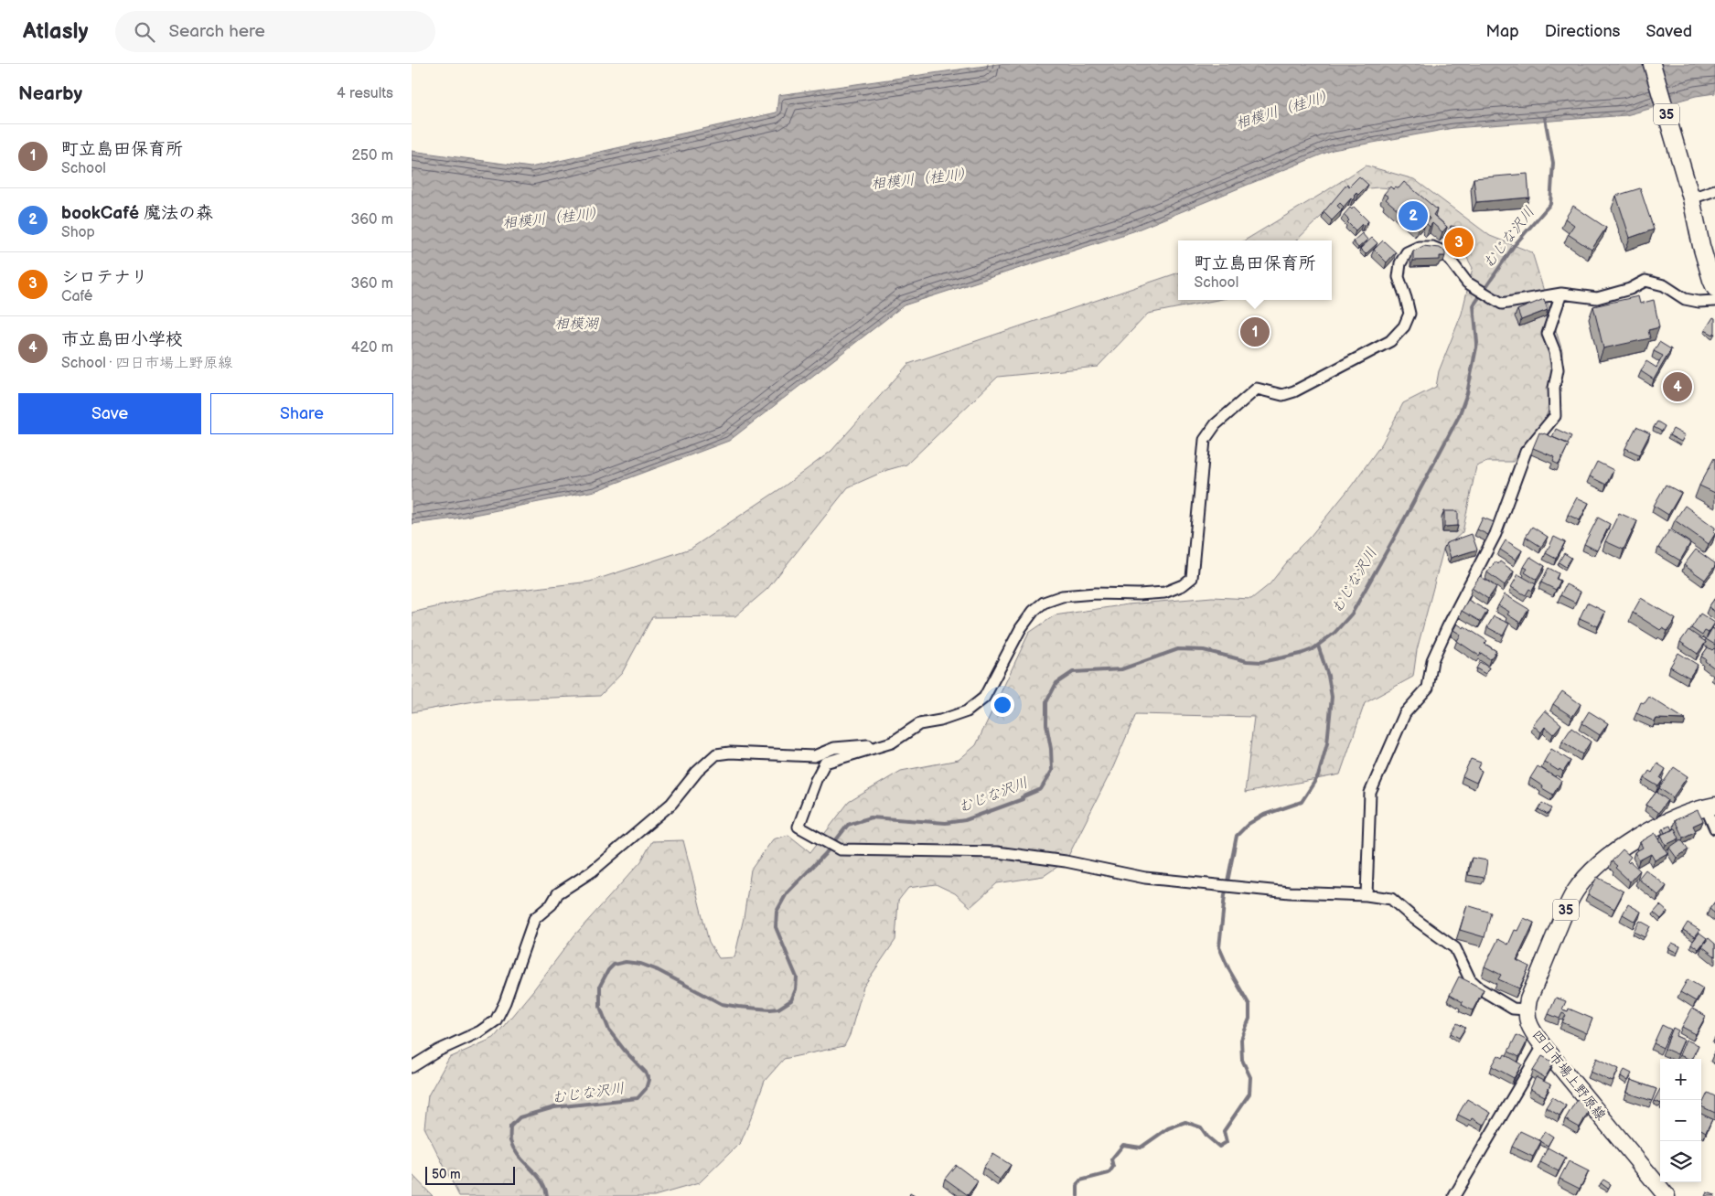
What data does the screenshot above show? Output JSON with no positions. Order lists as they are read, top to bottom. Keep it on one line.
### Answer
{"streets":{"main road":["35","四日市場上野原線"]},"crossings":[["35","四日市場上野原線"]],"water":["相模川（桂川）","むじな沢川","相模湖"],"scale_bar":"50 m","page":{"header":"Atlasly","search":"Search here","nav":["Map","Directions","Saved"],"heading":["Nearby","4 results"],"list":[{"mark":"1","name":"町立島田保育所","note":"School","value":"250 m"},{"mark":"2","name":"bookCafé 魔法の森","note":"Shop","value":"360 m"},{"mark":"3","name":"シロテナリ","note":"Café","value":"360 m"},{"mark":"4","name":"市立島田小学校","note":"School · 四日市場上野原線","value":"420 m"}],"pins":["2","3","1","4"],"popup":["町立島田保育所","School"],"buttons":["Save","Share"],"map_buttons":["+","−"],"scale":"50 m"}}
